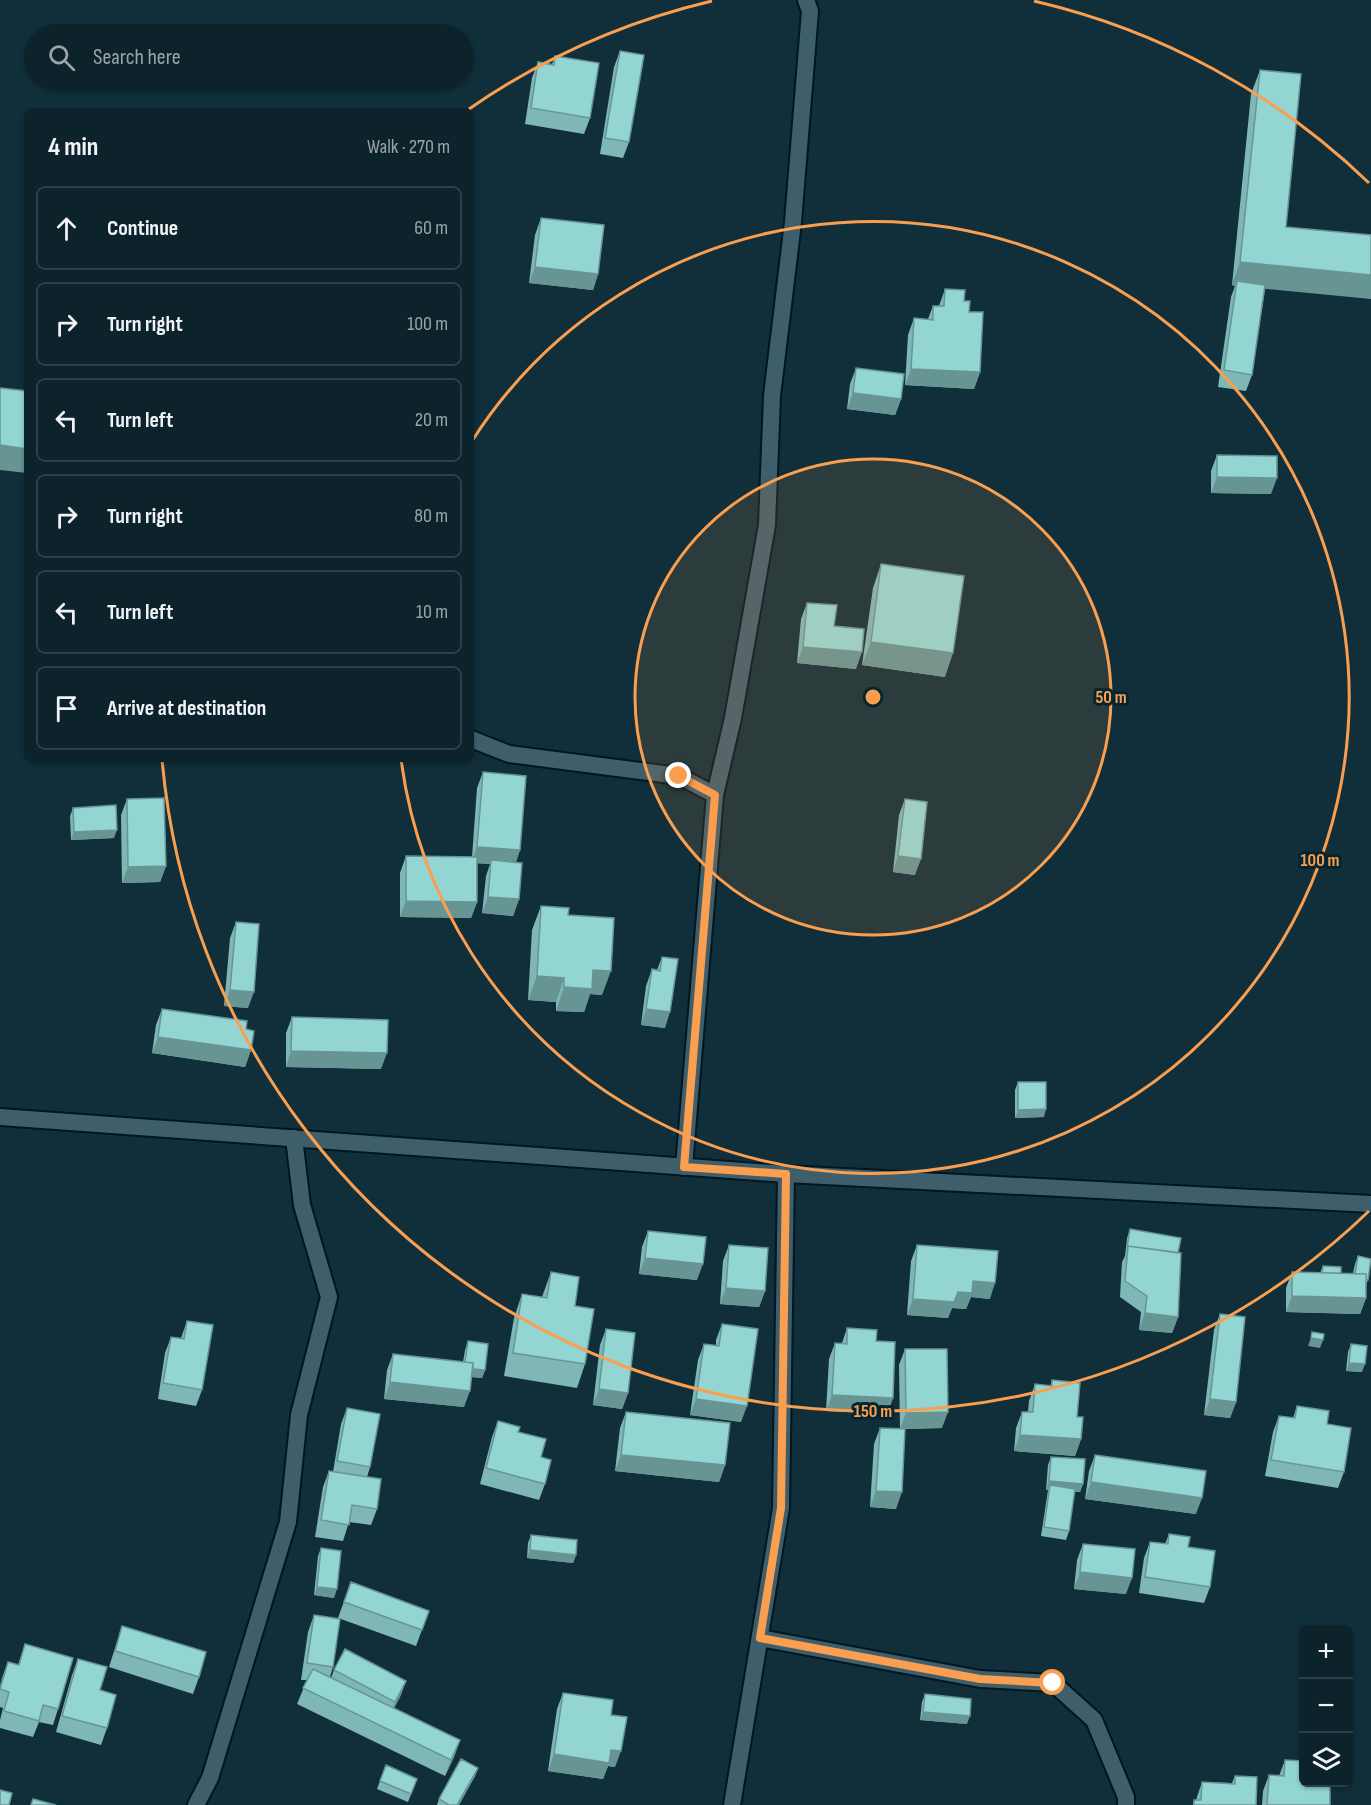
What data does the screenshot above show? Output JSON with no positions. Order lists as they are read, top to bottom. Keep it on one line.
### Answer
{"page":{"search":"Search here","heading":["4 min","Walk · 270 m"],"list":[["Continue","60 m"],["Turn right","100 m"],["Turn left","20 m"],["Turn right","80 m"],["Turn left","10 m"],"Arrive at destination"],"map_buttons":["+","−"]},"rings":["50 m","100 m","150 m"]}
